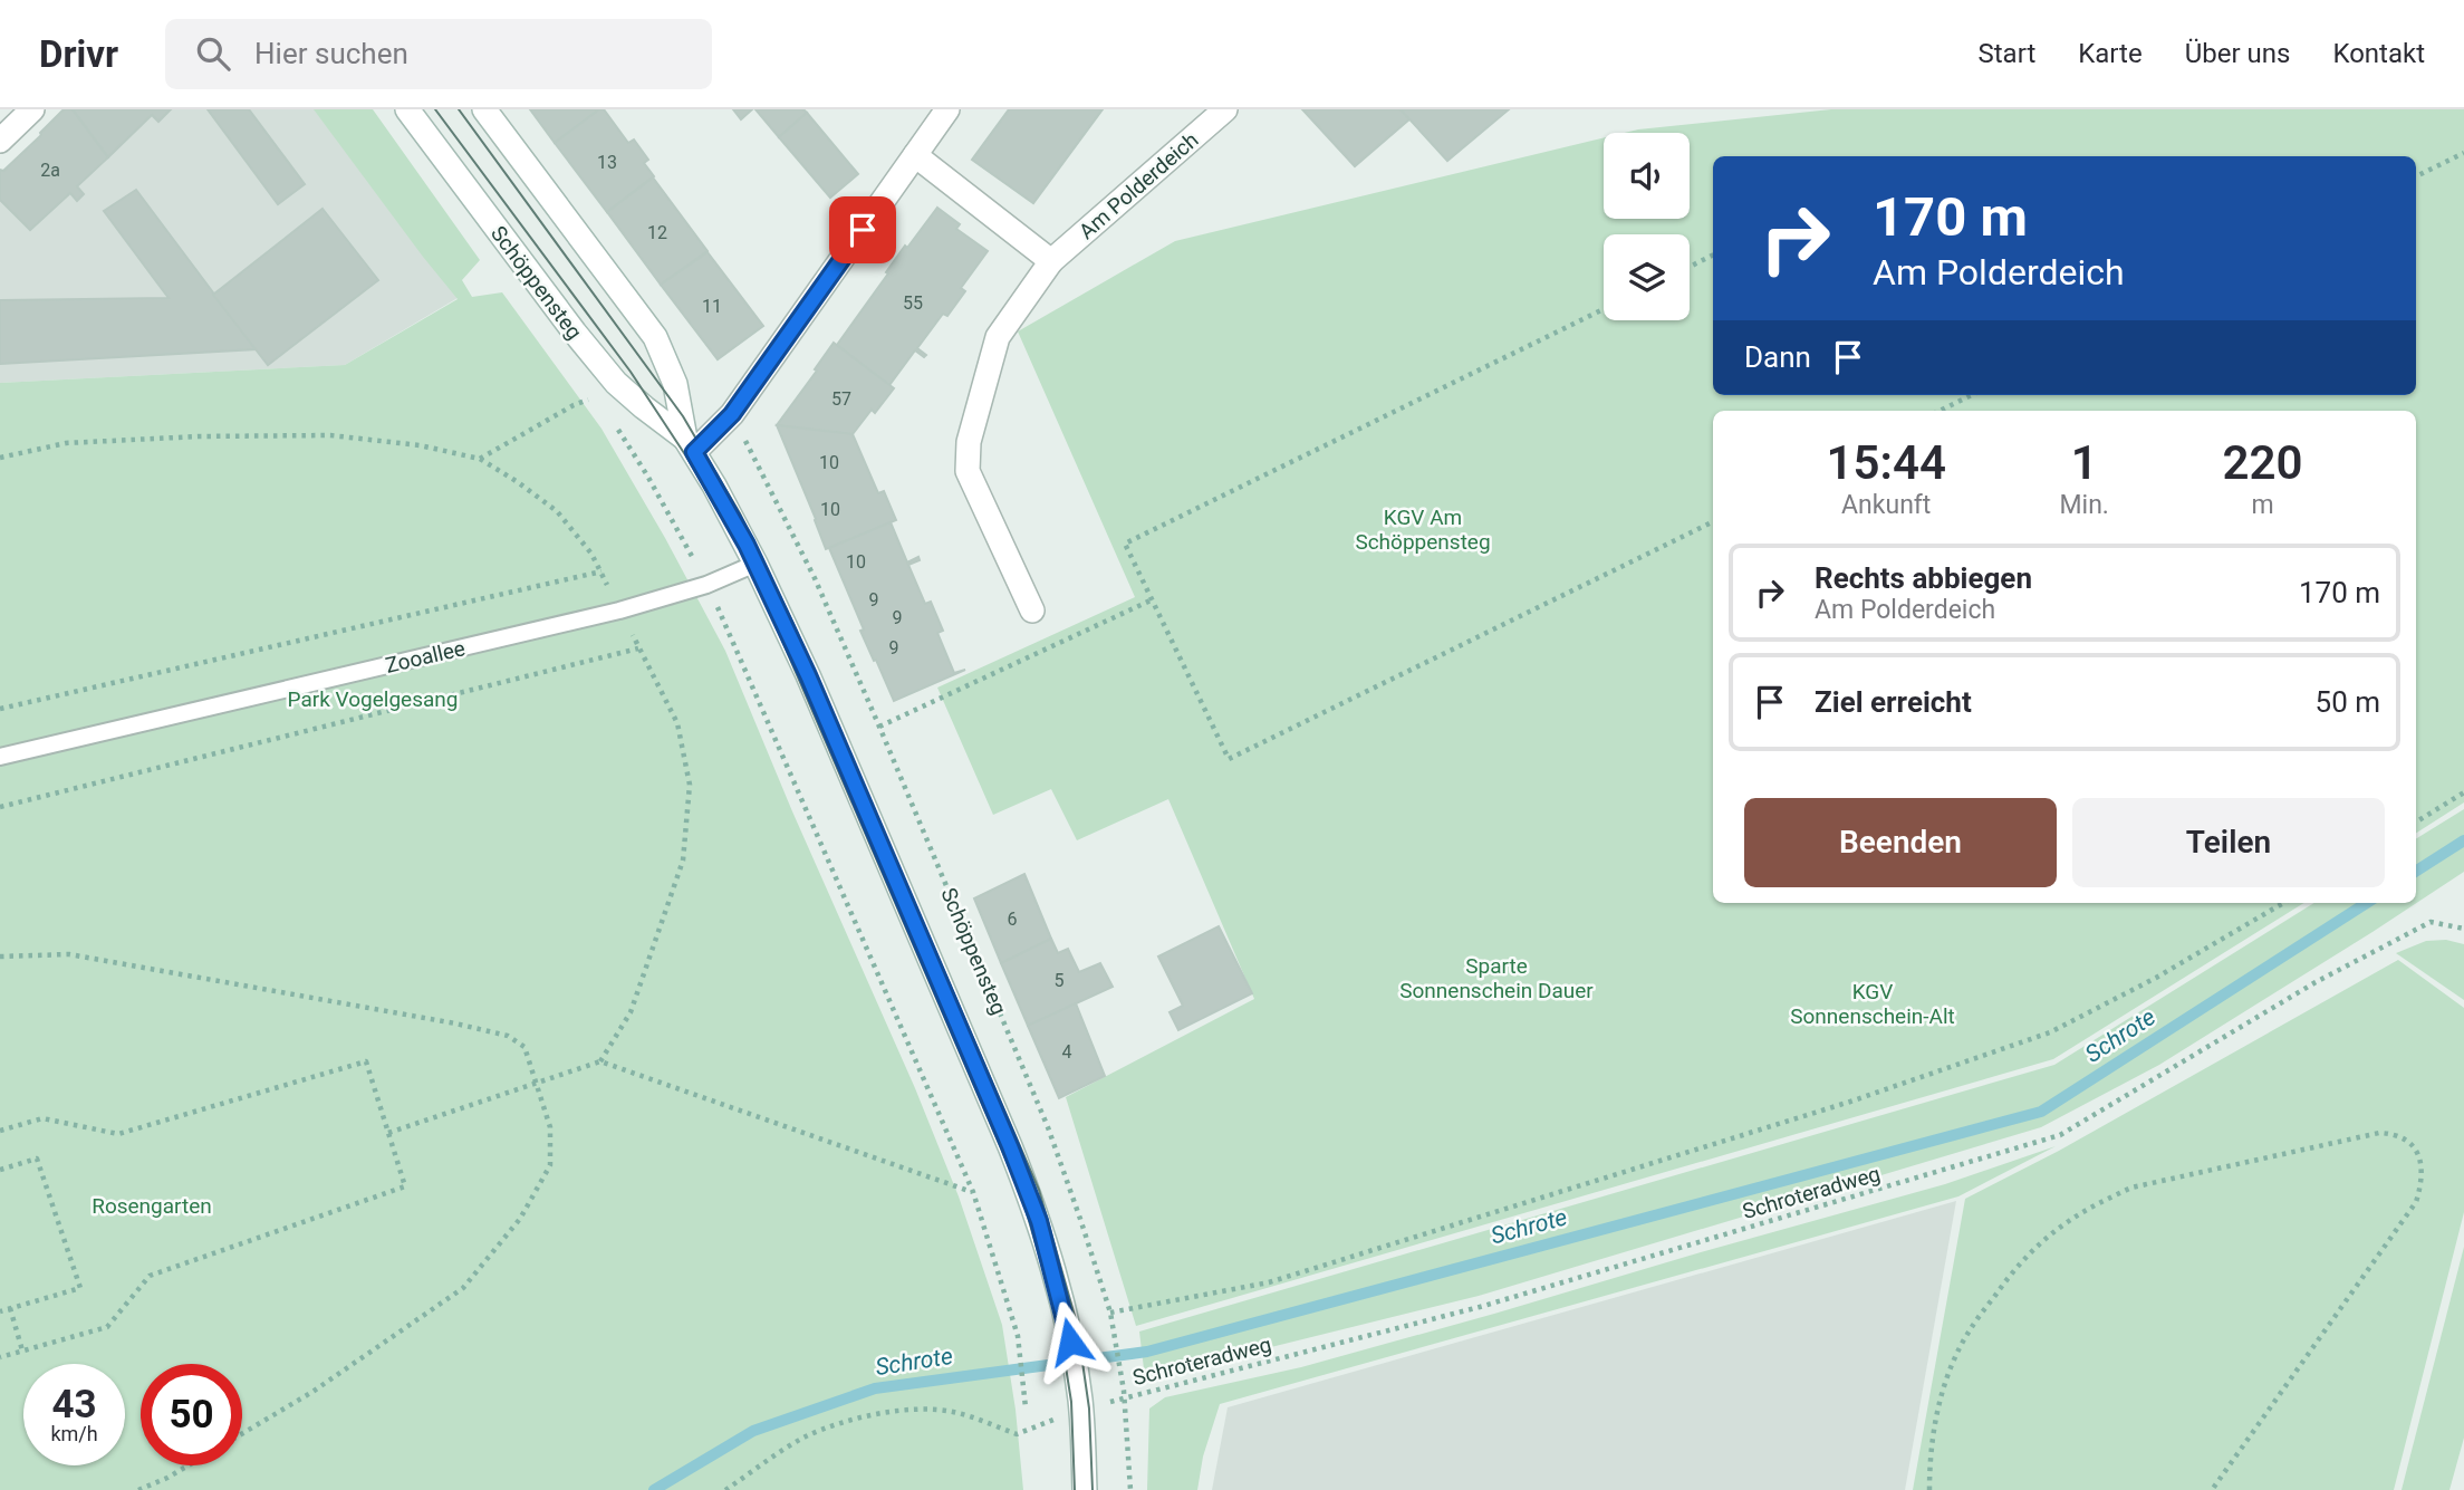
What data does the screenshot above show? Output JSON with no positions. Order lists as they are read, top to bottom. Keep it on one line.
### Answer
{"streets":{"main road":["Am Polderdeich","Schöppensteg"],"lane":["Zooallee"],"path":["Schroteradweg"]},"crossings":[["Schöppensteg","Zooallee"],["Schöppensteg","Schroteradweg"]],"water":["Schrote"],"parks":["KGV Am Schöppensteg","Park Vogelgesang","Sparte Sonnenschein Dauer","KGV Sonnenschein-Alt","Rosengarten"],"house_numbers":["13","2a","12","55","11","57","10","10","10","9","9","9","6","5","4"],"page":{"header":"Drivr","search":"Hier suchen","nav":["Start","Karte","Über uns","Kontakt"],"turn":["170 m","Am Polderdeich"],"then":"Dann","eta":["15:44","Ankunft","1","Min.","220","m"],"list":[{"name":"Rechts abbiegen","note":"Am Polderdeich","value":"170 m"},{"name":"Ziel erreicht","value":"50 m"}],"buttons":["Beenden","Teilen"],"speed":"43 km/h","limit":"50"}}
